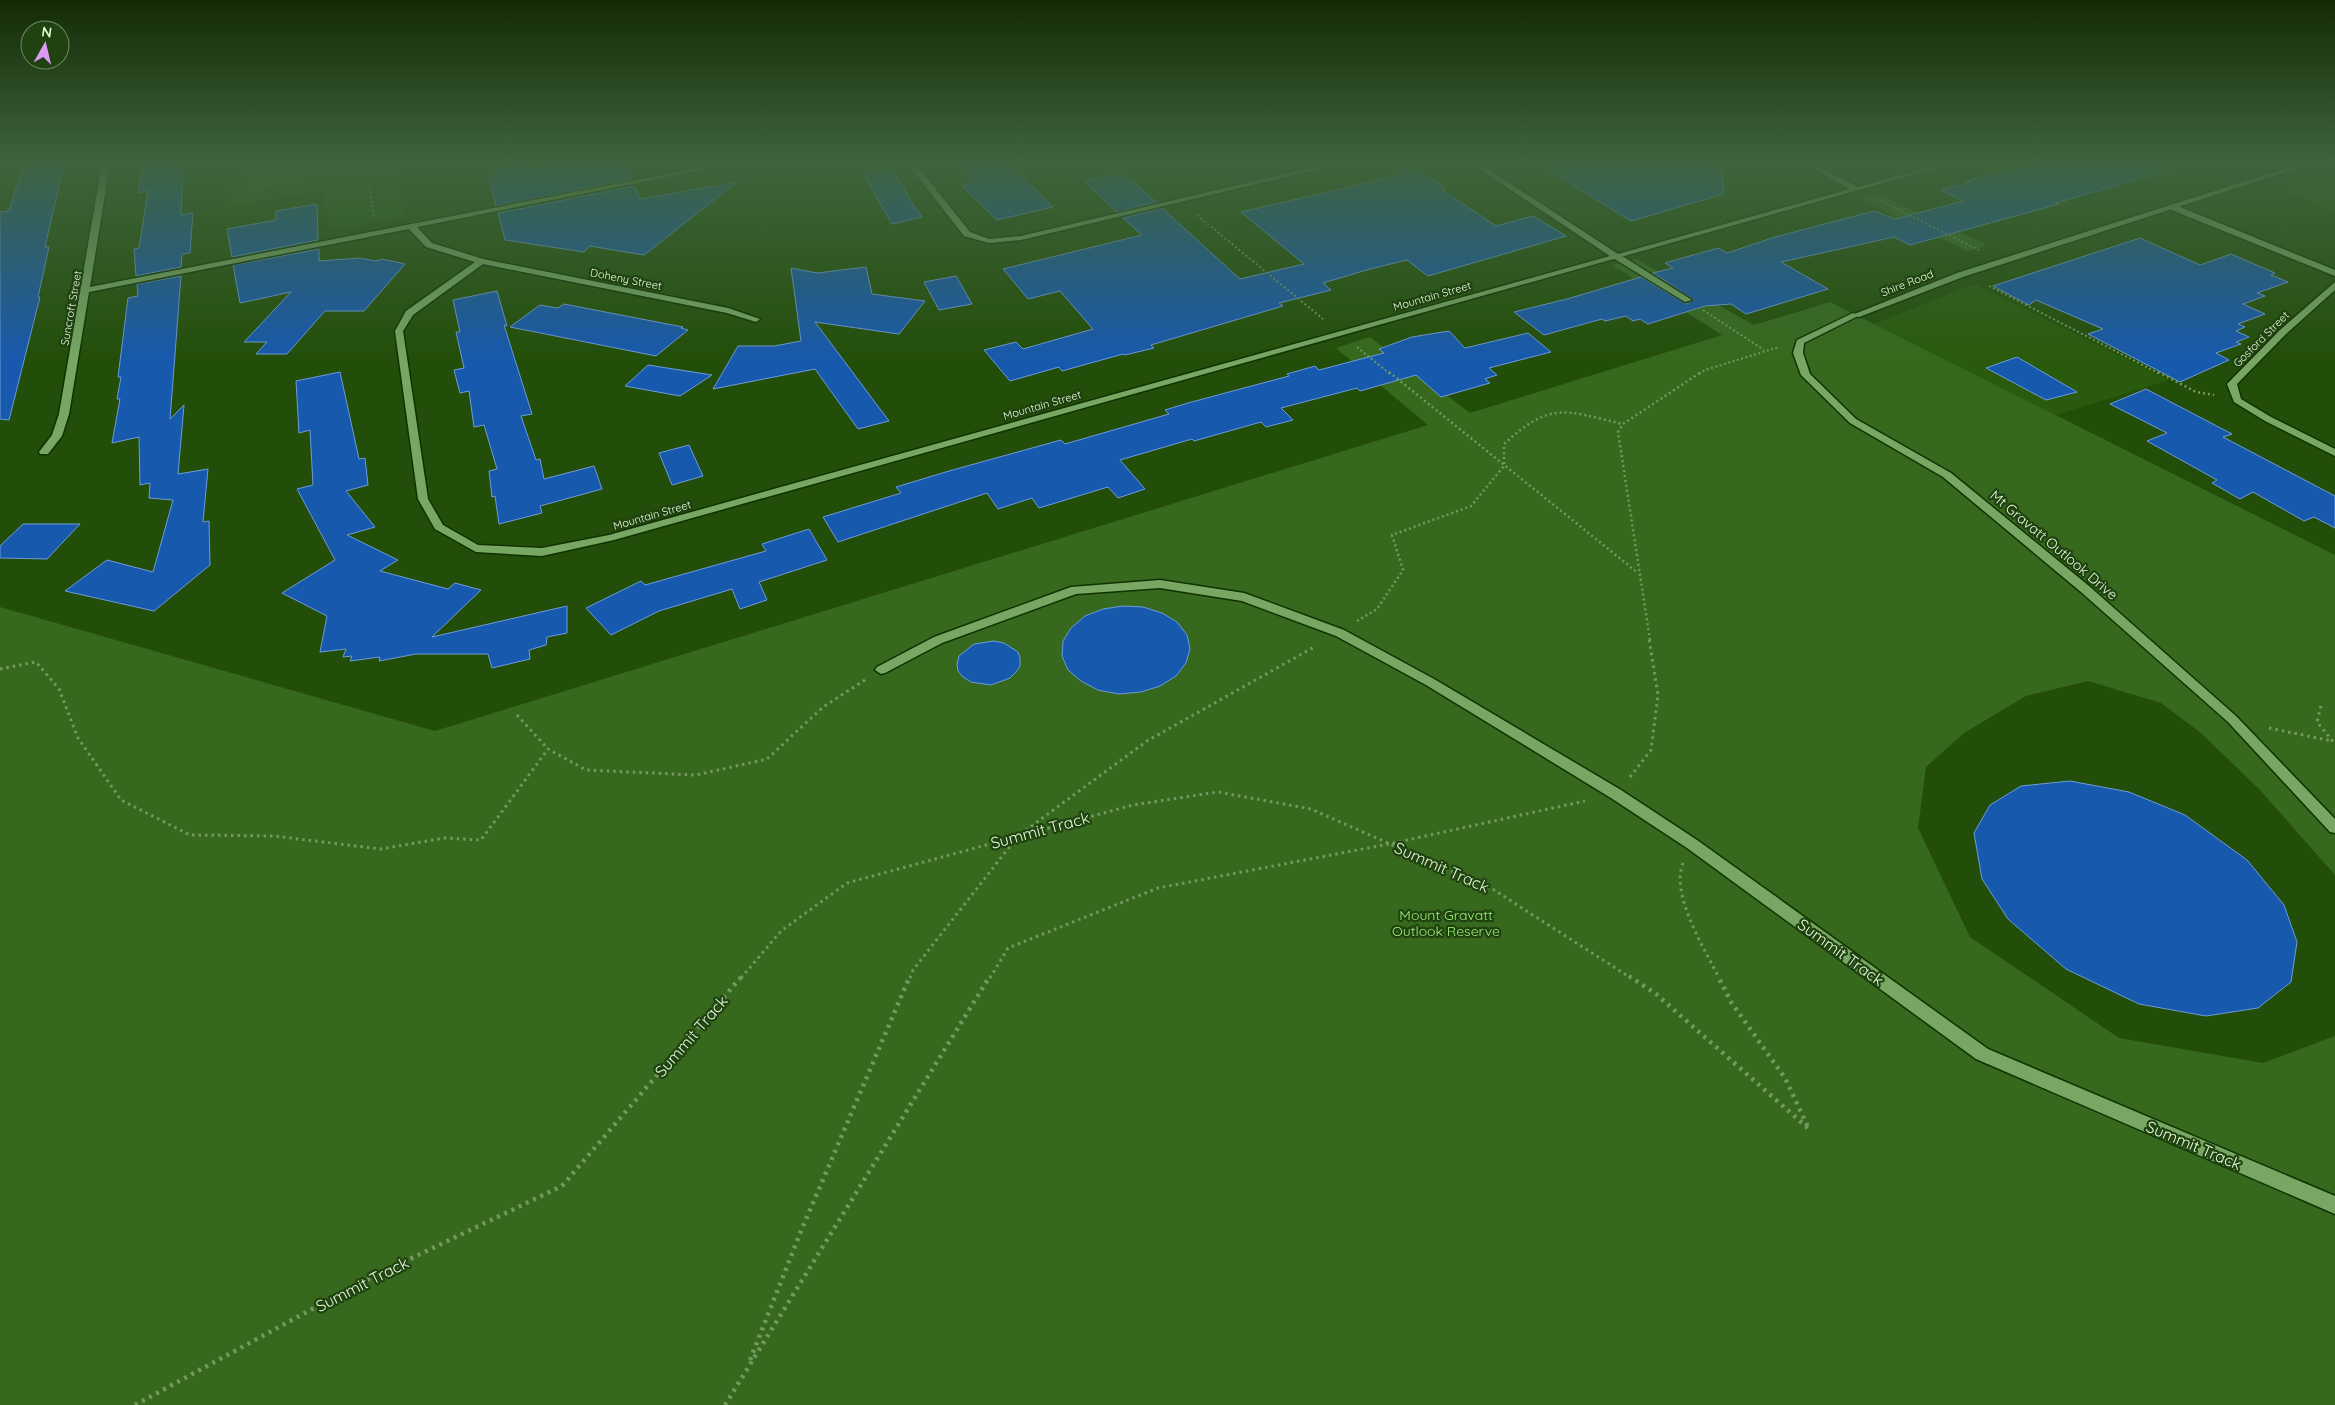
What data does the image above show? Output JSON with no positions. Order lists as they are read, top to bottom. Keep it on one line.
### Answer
{"streets":{"street":["Doheny Street","Shire Road","Mountain Street","Suncroft Street","Gosford Street","Mt Gravatt Outlook Drive","Summit Track"]},"crossings":[["Doheny Street","Mountain Street"],["Shire Road","Mt Gravatt Outlook Drive"]],"parks":["Mount Gravatt Outlook Reserve"],"north":"top"}
